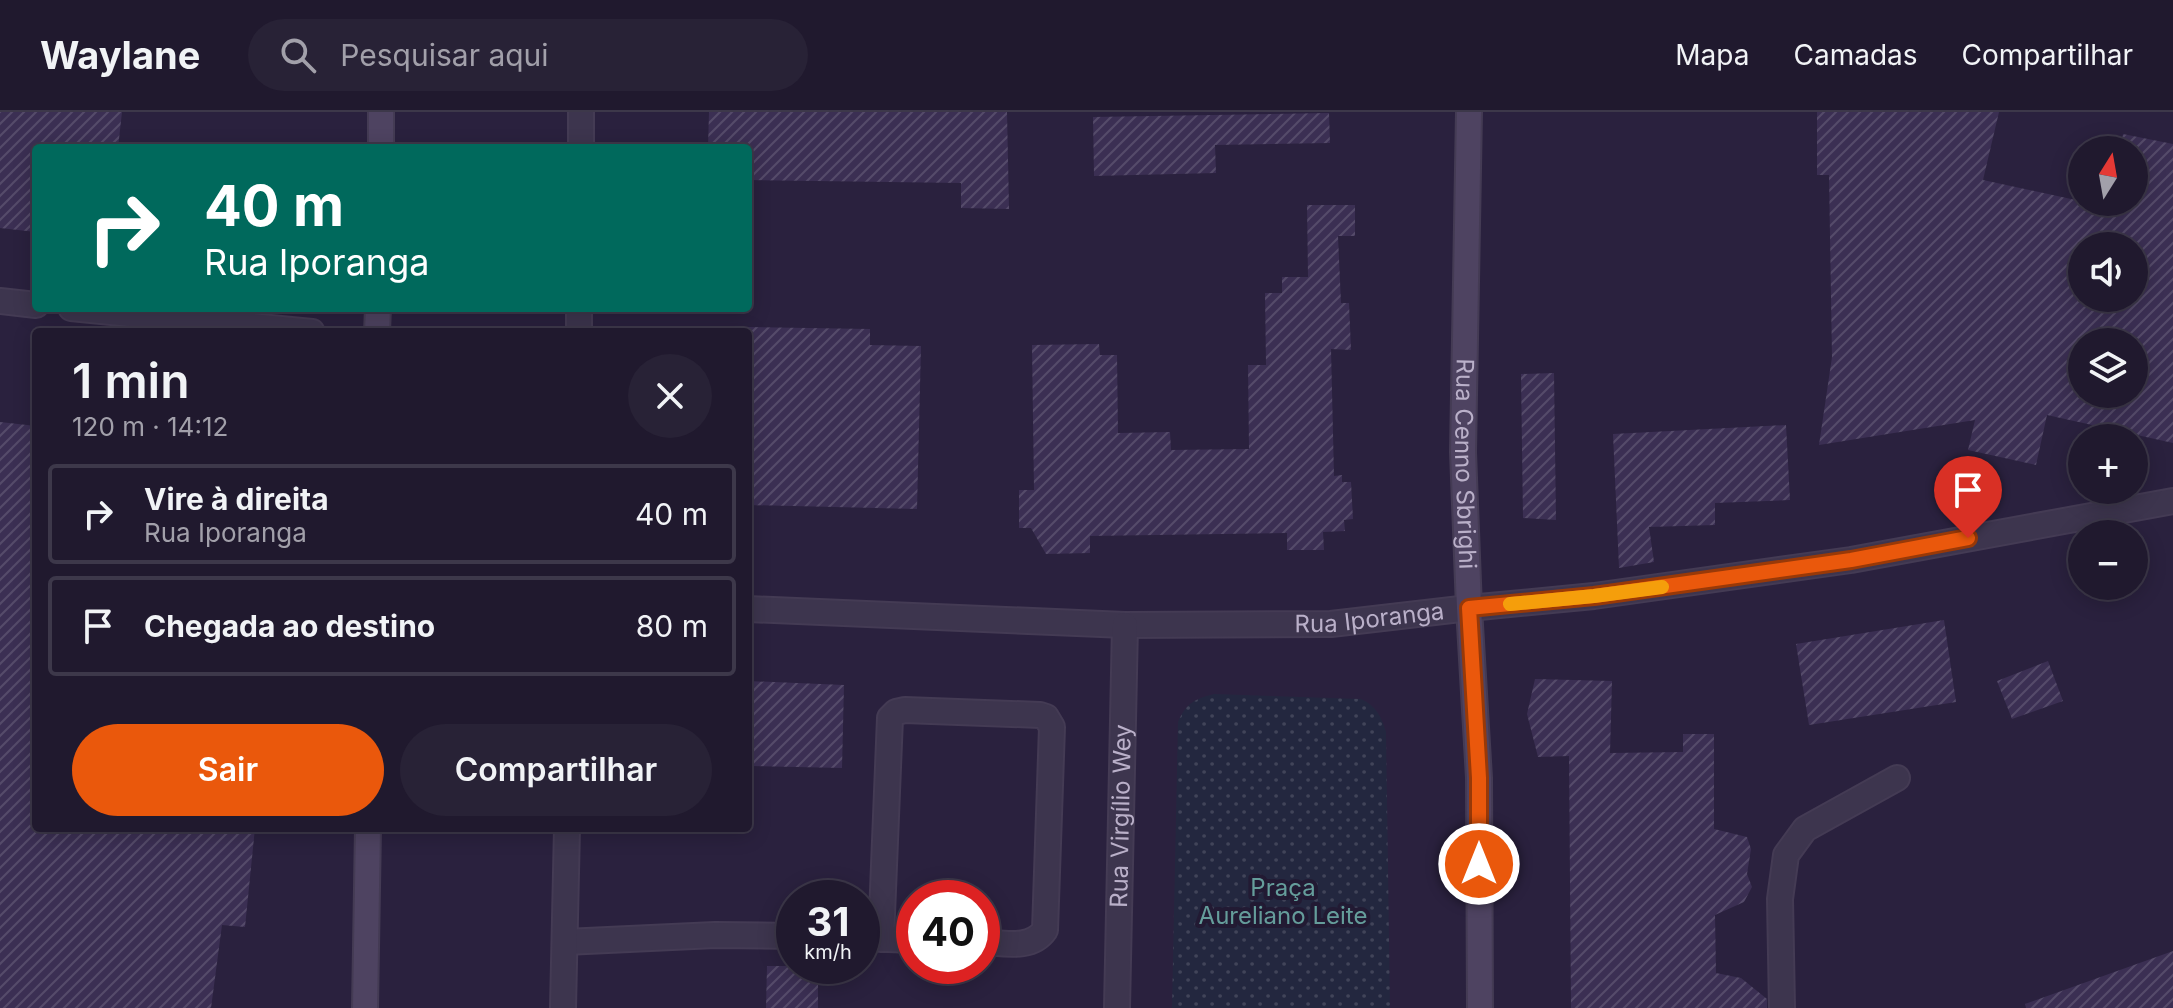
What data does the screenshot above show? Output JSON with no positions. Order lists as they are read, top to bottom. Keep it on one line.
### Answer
{"streets":{"street":["Rua Cenno Sbrighi","Rua Iporanga","Rua Virgílio Wey"]},"crossings":[["Rua Cenno Sbrighi","Rua Iporanga"],["Rua Iporanga","Rua Virgílio Wey"]],"parks":["Praça Aureliano Leite"],"north":"top","page":{"header":"Waylane","search":"Pesquisar aqui","nav":["Mapa","Camadas","Compartilhar"],"map_buttons":["+","−"],"turn":["40 m","Rua Iporanga"],"heading":["1 min","120 m · 14:12"],"list":[{"name":"Vire à direita","note":"Rua Iporanga","value":"40 m"},{"name":"Chegada ao destino","value":"80 m"}],"buttons":["Sair","Compartilhar"],"speed":"31 km/h","limit":"40"}}
